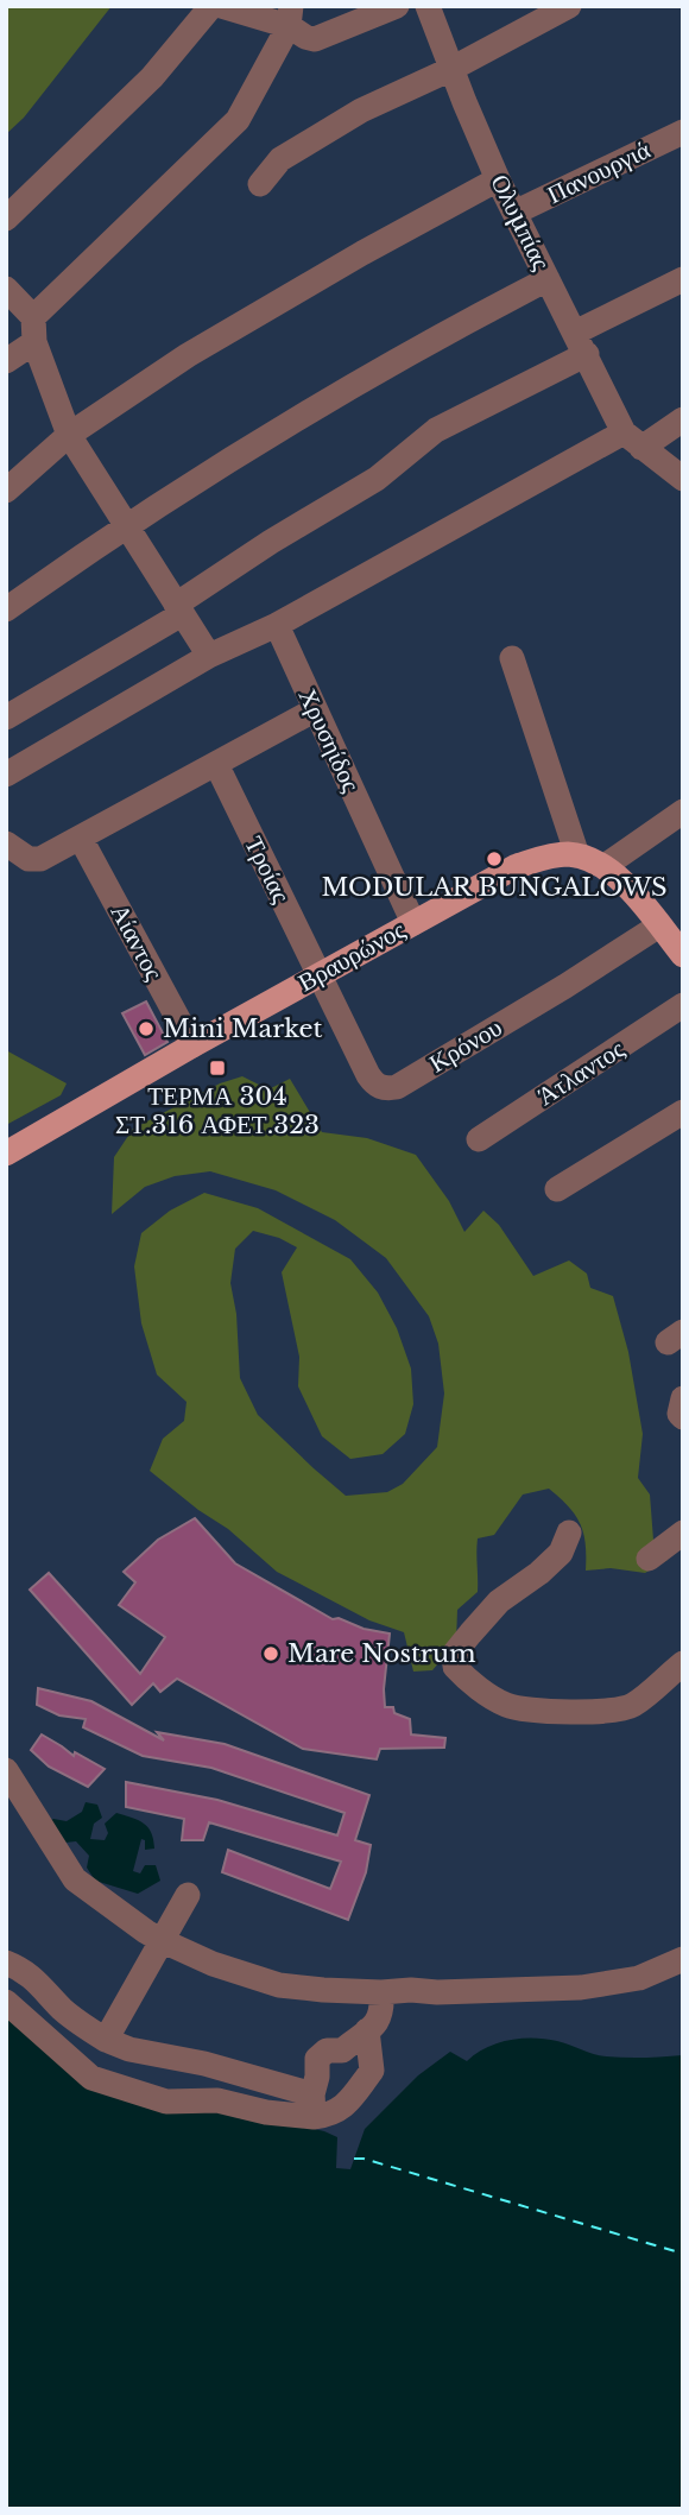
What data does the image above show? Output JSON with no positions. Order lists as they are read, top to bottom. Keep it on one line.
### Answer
{"streets":{"main road":["Βραυρώνος"],"street":["Πανουργιά","Ολυμπίας","Χρυσηίδος","Τροίας","Αίαντος","Κρόνου","Άτλαντος"]},"crossings":[["Πανουργιά","Ολυμπίας"],["Χρυσηίδος","Βραυρώνος"],["Τροίας","Βραυρώνος"],["Τροίας","Κρόνου"],["Αίαντος","Βραυρώνος"],["Βραυρώνος","Κρόνου"]],"places":{"other":["MODULAR BUNGALOWS","Mini Market","Mare Nostrum"],"transit":["ΤΕΡΜΑ 304 ΣΤ.316 ΑΦΕΤ.323"]}}
